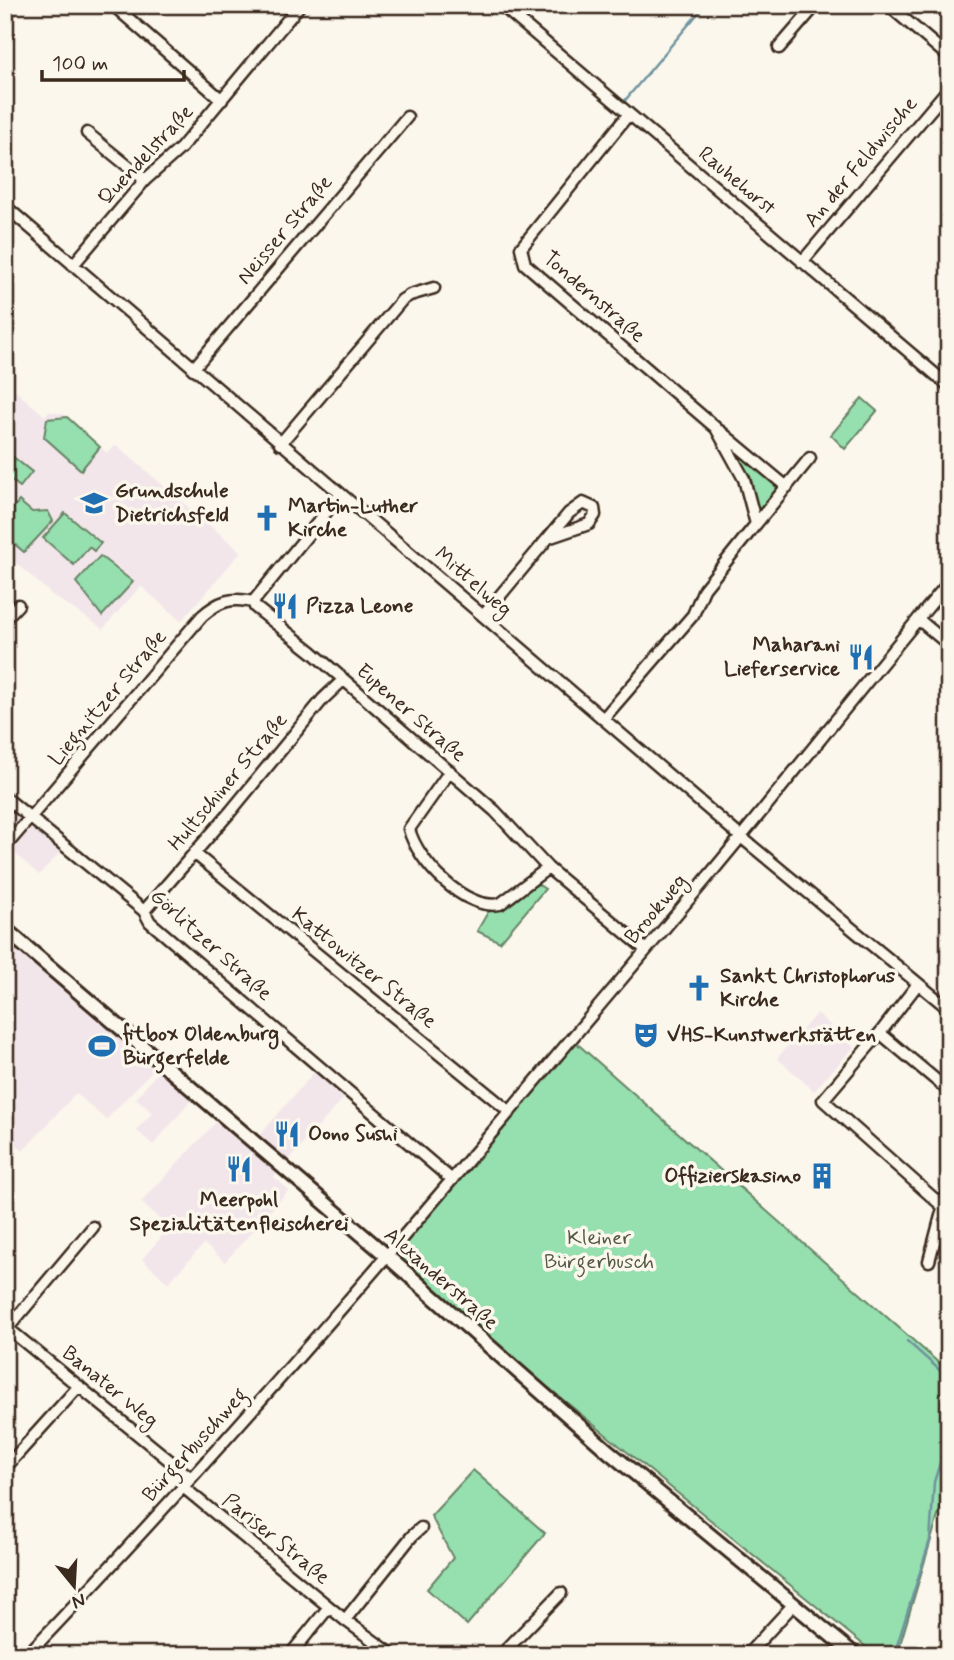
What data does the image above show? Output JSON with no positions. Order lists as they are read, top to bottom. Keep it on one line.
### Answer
{"streets":{"main road":["Alexanderstraße"],"street":["Quendelstraße","An der Feldwische","Rauhehorst","Neisser Straße","Tondernstraße","Mittelweg","Liegnitzer Straße","Eupener Straße","Hultschiner Straße","Brookweg","Görlitzer Straße","Kattowitzer Straße","Banater Weg","Bürgerbuschweg","Pariser Straße"]},"crossings":[["Quendelstraße","Mittelweg"],["An der Feldwische","Rauhehorst"],["Rauhehorst","Tondernstraße"],["Neisser Straße","Mittelweg"],["Mittelweg","Brookweg"],["Liegnitzer Straße","Eupener Straße"],["Liegnitzer Straße","Görlitzer Straße"],["Eupener Straße","Hultschiner Straße"],["Eupener Straße","Brookweg"],["Hultschiner Straße","Görlitzer Straße"],["Hultschiner Straße","Kattowitzer Straße"],["Brookweg","Görlitzer Straße"],["Brookweg","Kattowitzer Straße"],["Brookweg","Alexanderstraße"],["Brookweg","Bürgerbuschweg"],["Alexanderstraße","Bürgerbuschweg"],["Banater Weg","Bürgerbuschweg"],["Bürgerbuschweg","Pariser Straße"]],"parks":["Kleiner Bürgerbusch"],"places":{"school or university":["Grundschule Dietrichsfeld"],"church":["Martin-Luther Kirche","Sankt Christophorus Kirche"],"restaurant":["Pizza Leone","Maharani Lieferservice","Oono Sushi","Meerpohl Spezialitätenfleischerei"],"theatre":["VHS-Kunstwerkstätten"],"sports":["fitbox Oldenburg Bürgerfelde"],"building":["Offizierskasino"]},"scale_bar":"100 m","north":"bottom"}
